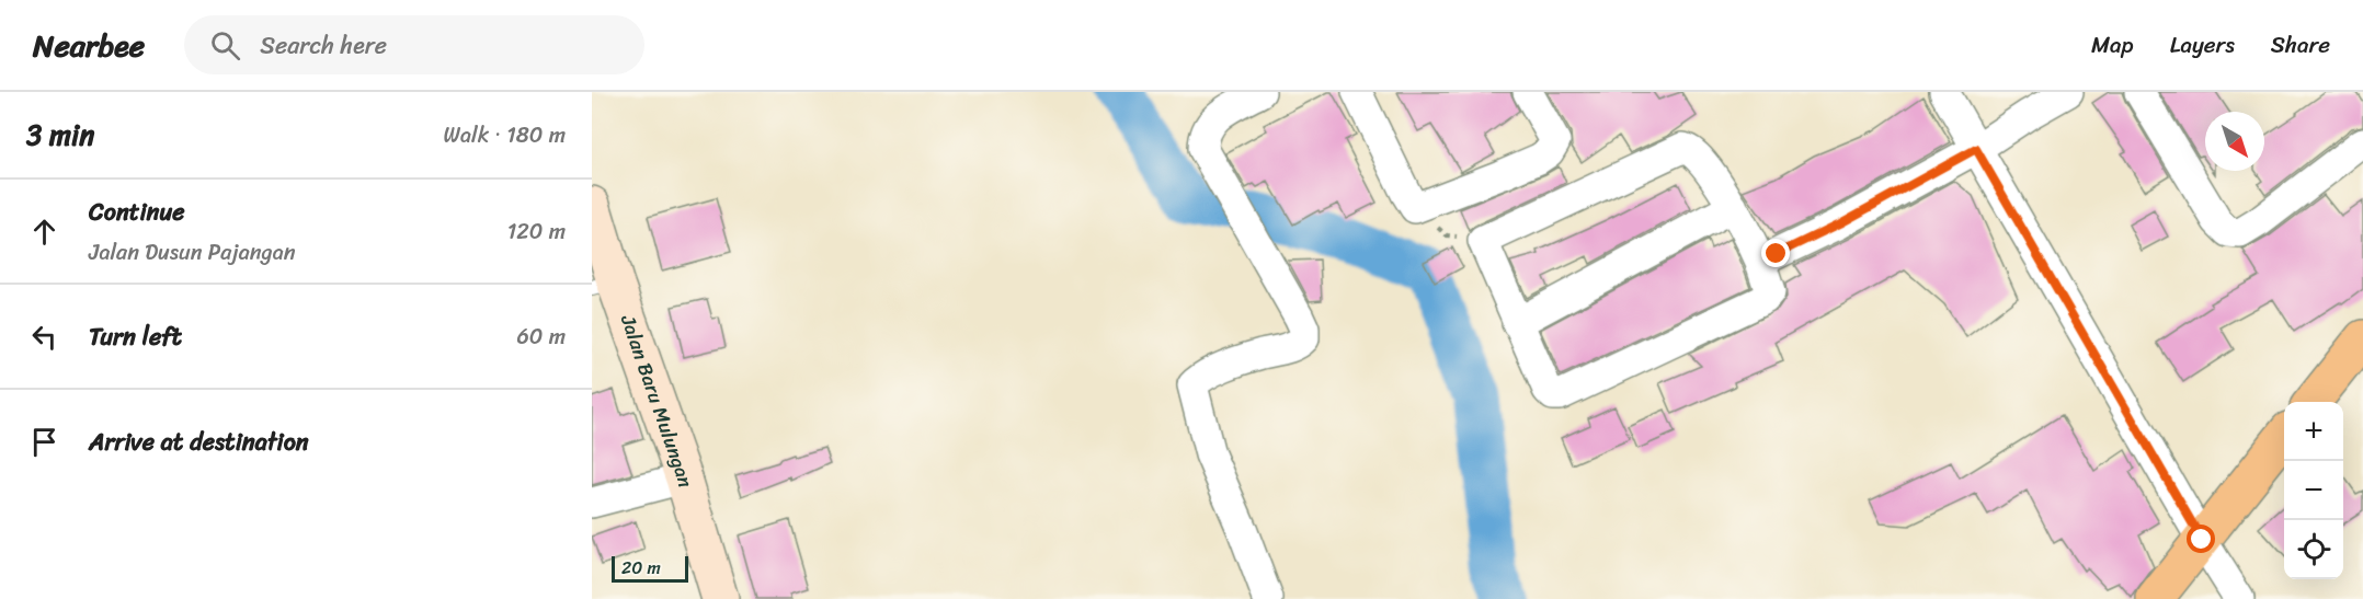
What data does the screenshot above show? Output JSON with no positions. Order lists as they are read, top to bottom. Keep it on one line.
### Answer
{"streets":{"main road":["Jalan Baru Mulungan"]},"scale_bar":"20 m","north":"bottom right","page":{"header":"Nearbee","search":"Search here","nav":["Map","Layers","Share"],"heading":["3 min","Walk · 180 m"],"list":[["Continue","Jalan Dusun Pajangan","120 m"],["Turn left","60 m"],"Arrive at destination"],"map_buttons":["+","−"],"scale":"20 m"}}
